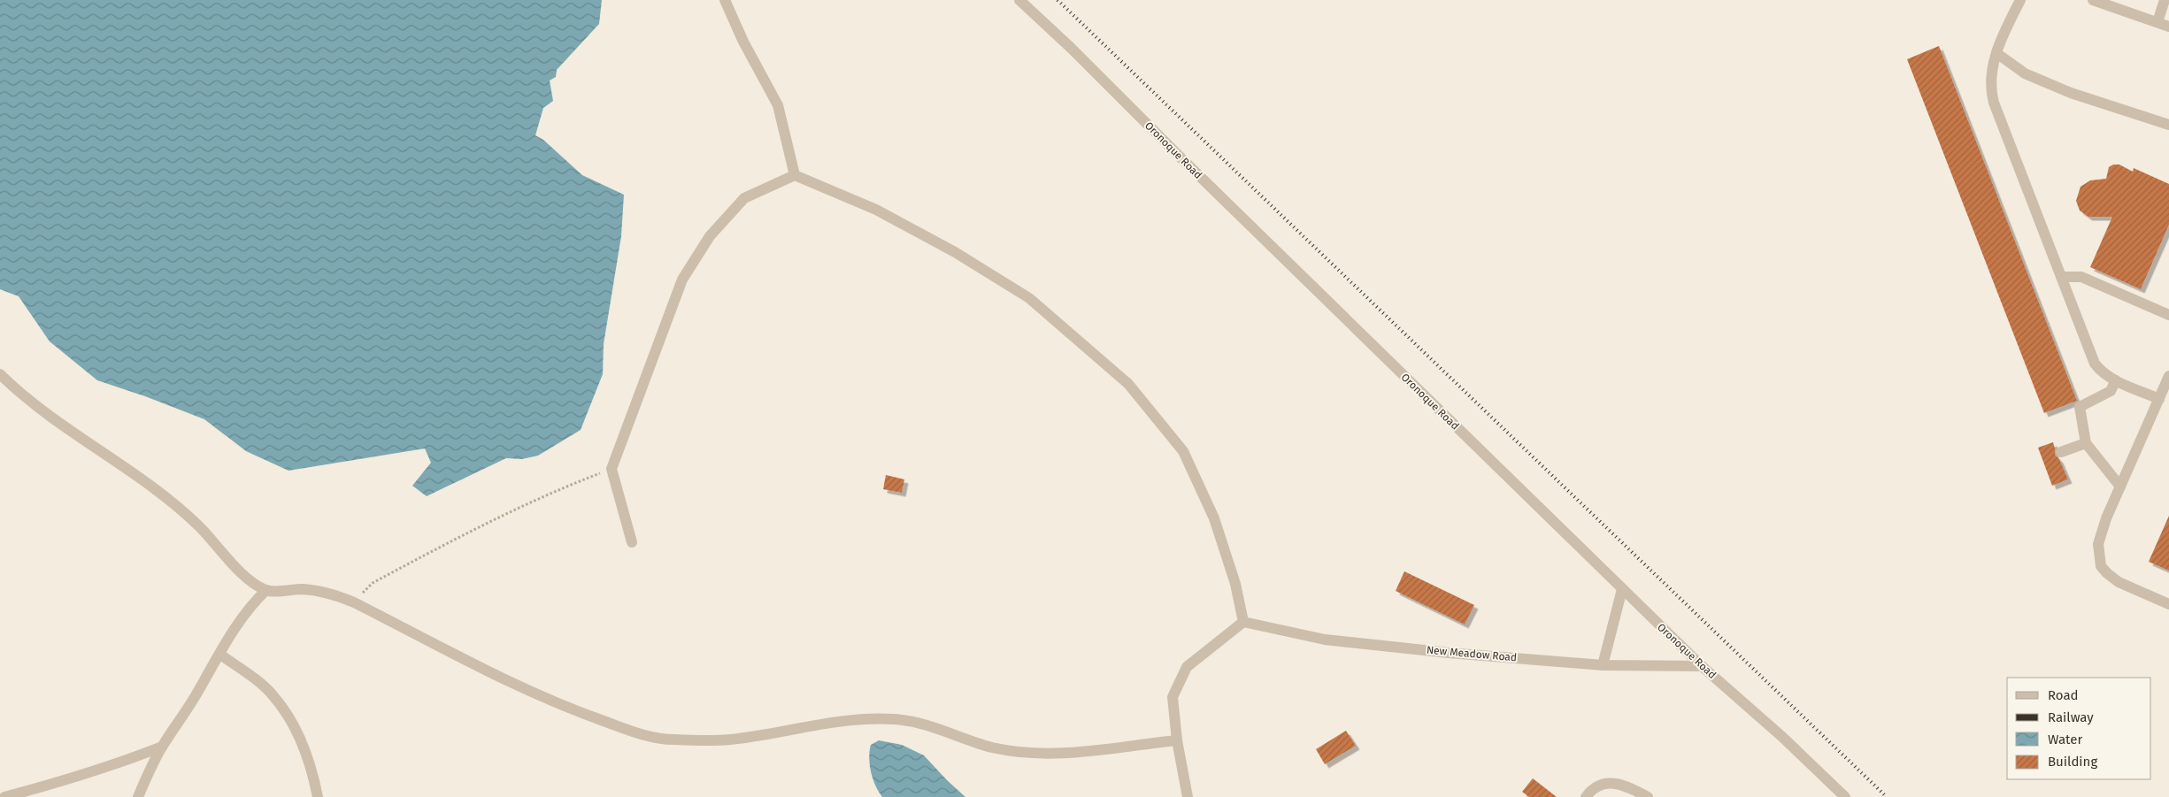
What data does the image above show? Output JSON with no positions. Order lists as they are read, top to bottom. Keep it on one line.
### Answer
{"streets":{"street":["Oronoque Road","New Meadow Road"]},"crossings":[["Oronoque Road","New Meadow Road"]],"legend":["Road","Railway","Water","Building"]}
